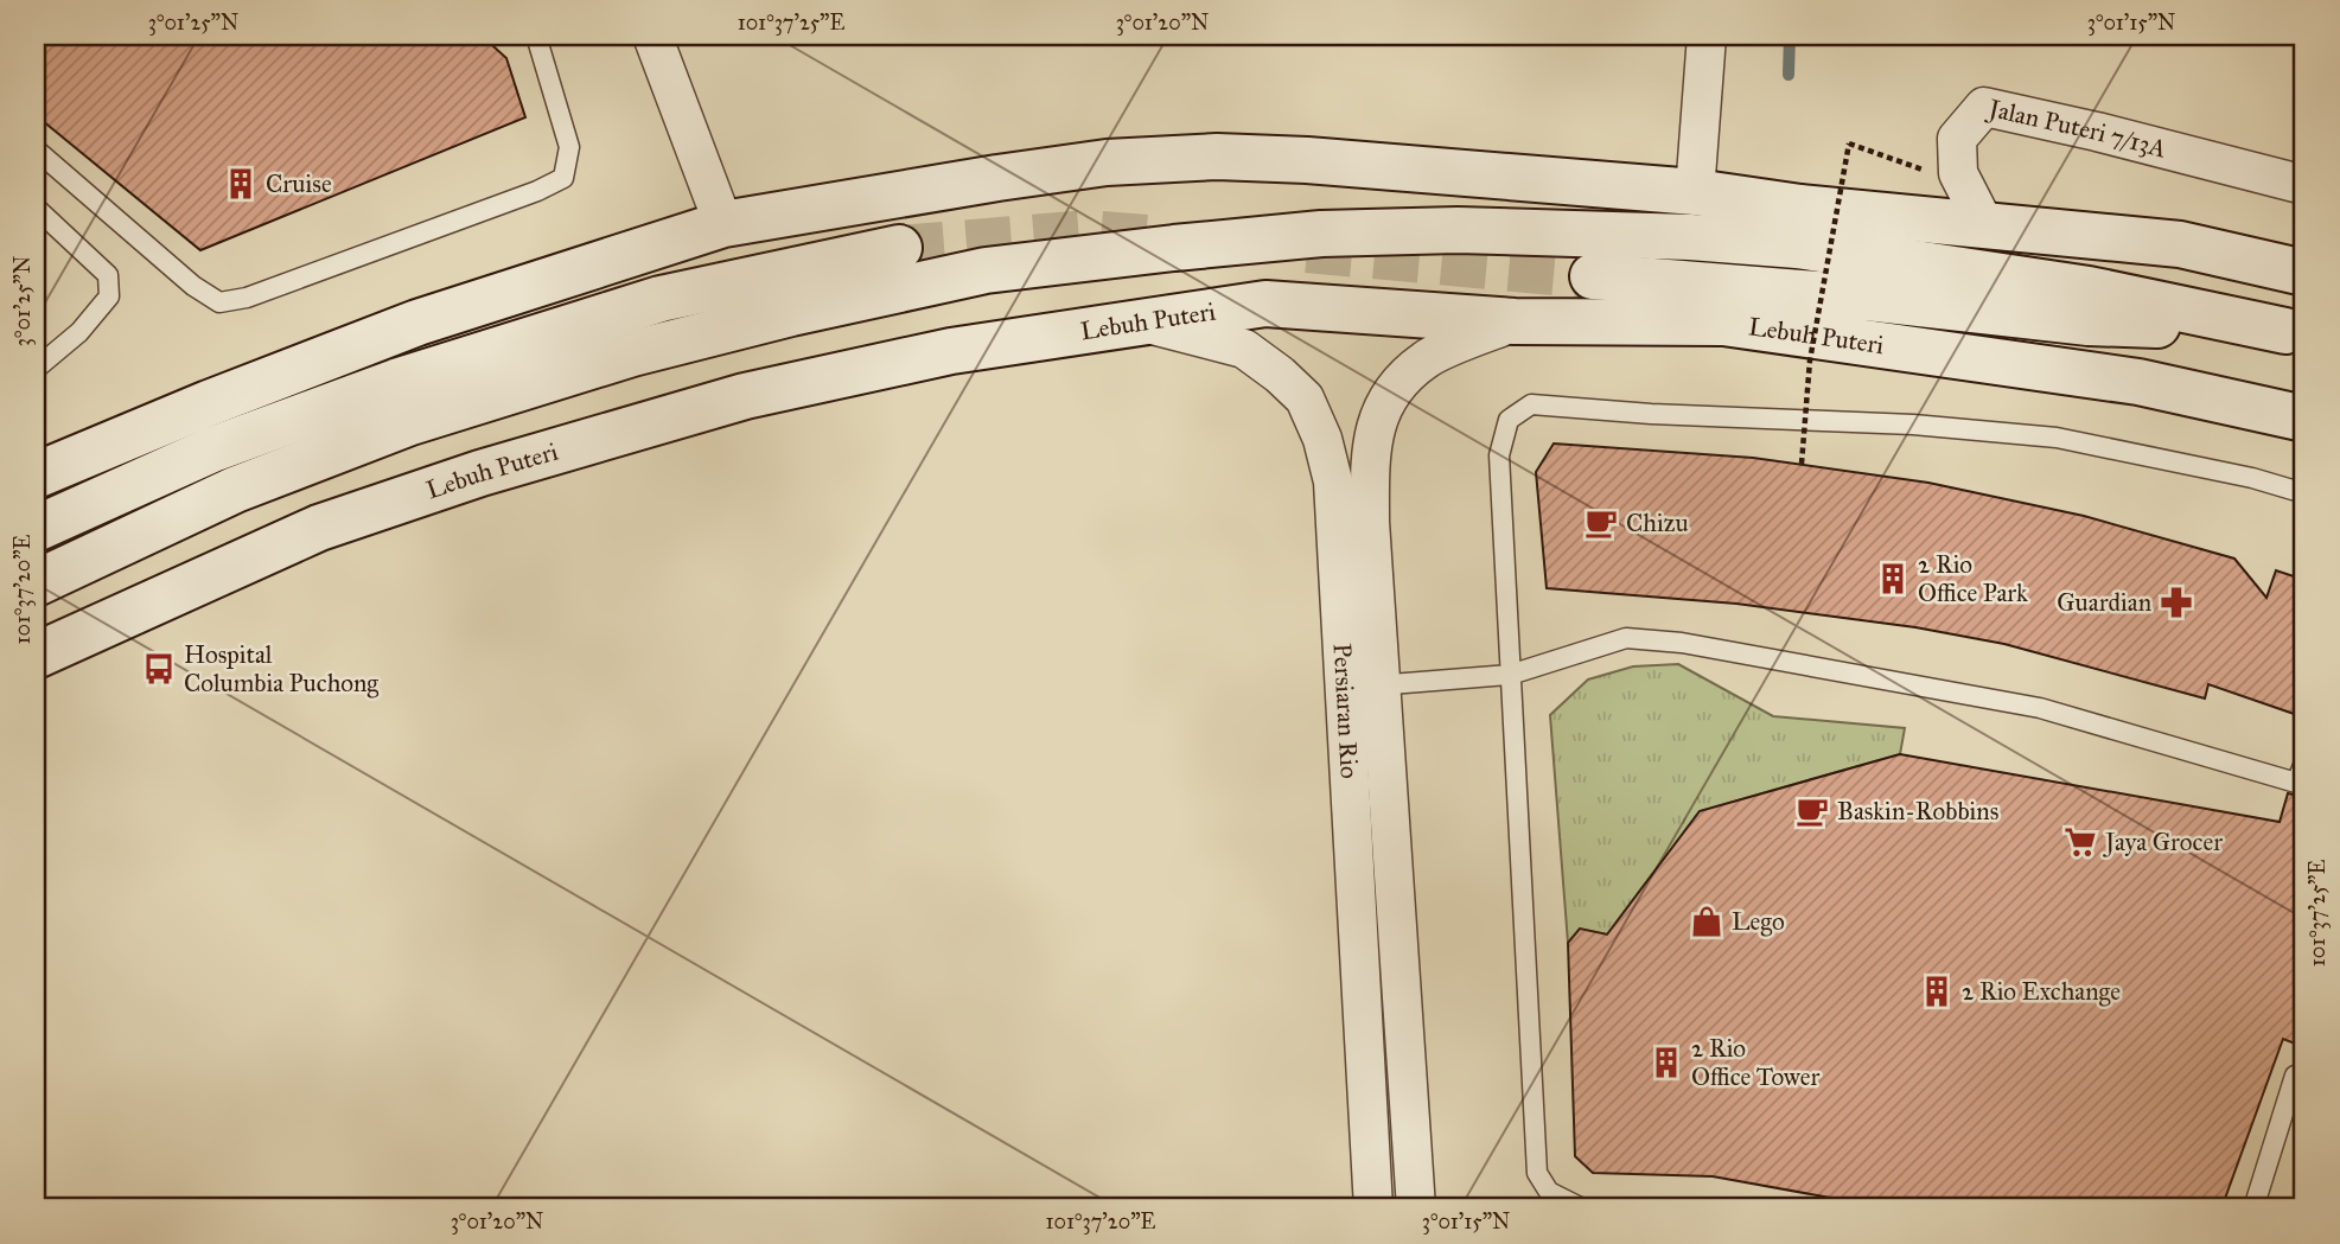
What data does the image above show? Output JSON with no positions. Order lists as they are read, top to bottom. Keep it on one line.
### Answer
{"streets":{"main road":["Lebuh Puteri"],"street":["Jalan Puteri 7/13A","Persiaran Rio"]},"crossings":[["Lebuh Puteri","Persiaran Rio"]],"places":{"building":["Cruise","2 Rio Office Park","2 Rio Exchange","2 Rio Office Tower"],"cafe":["Chizu","Baskin-Robbins"],"pharmacy":["Guardian"],"bus stop":["Hospital Columbia Puchong"],"supermarket":["Jaya Grocer"],"shop":["Lego"]},"coordinates":["3°01'25\"N","101°37'25\"E","3°01'20\"N","3°01'15\"N","101°37'20\"E"]}
